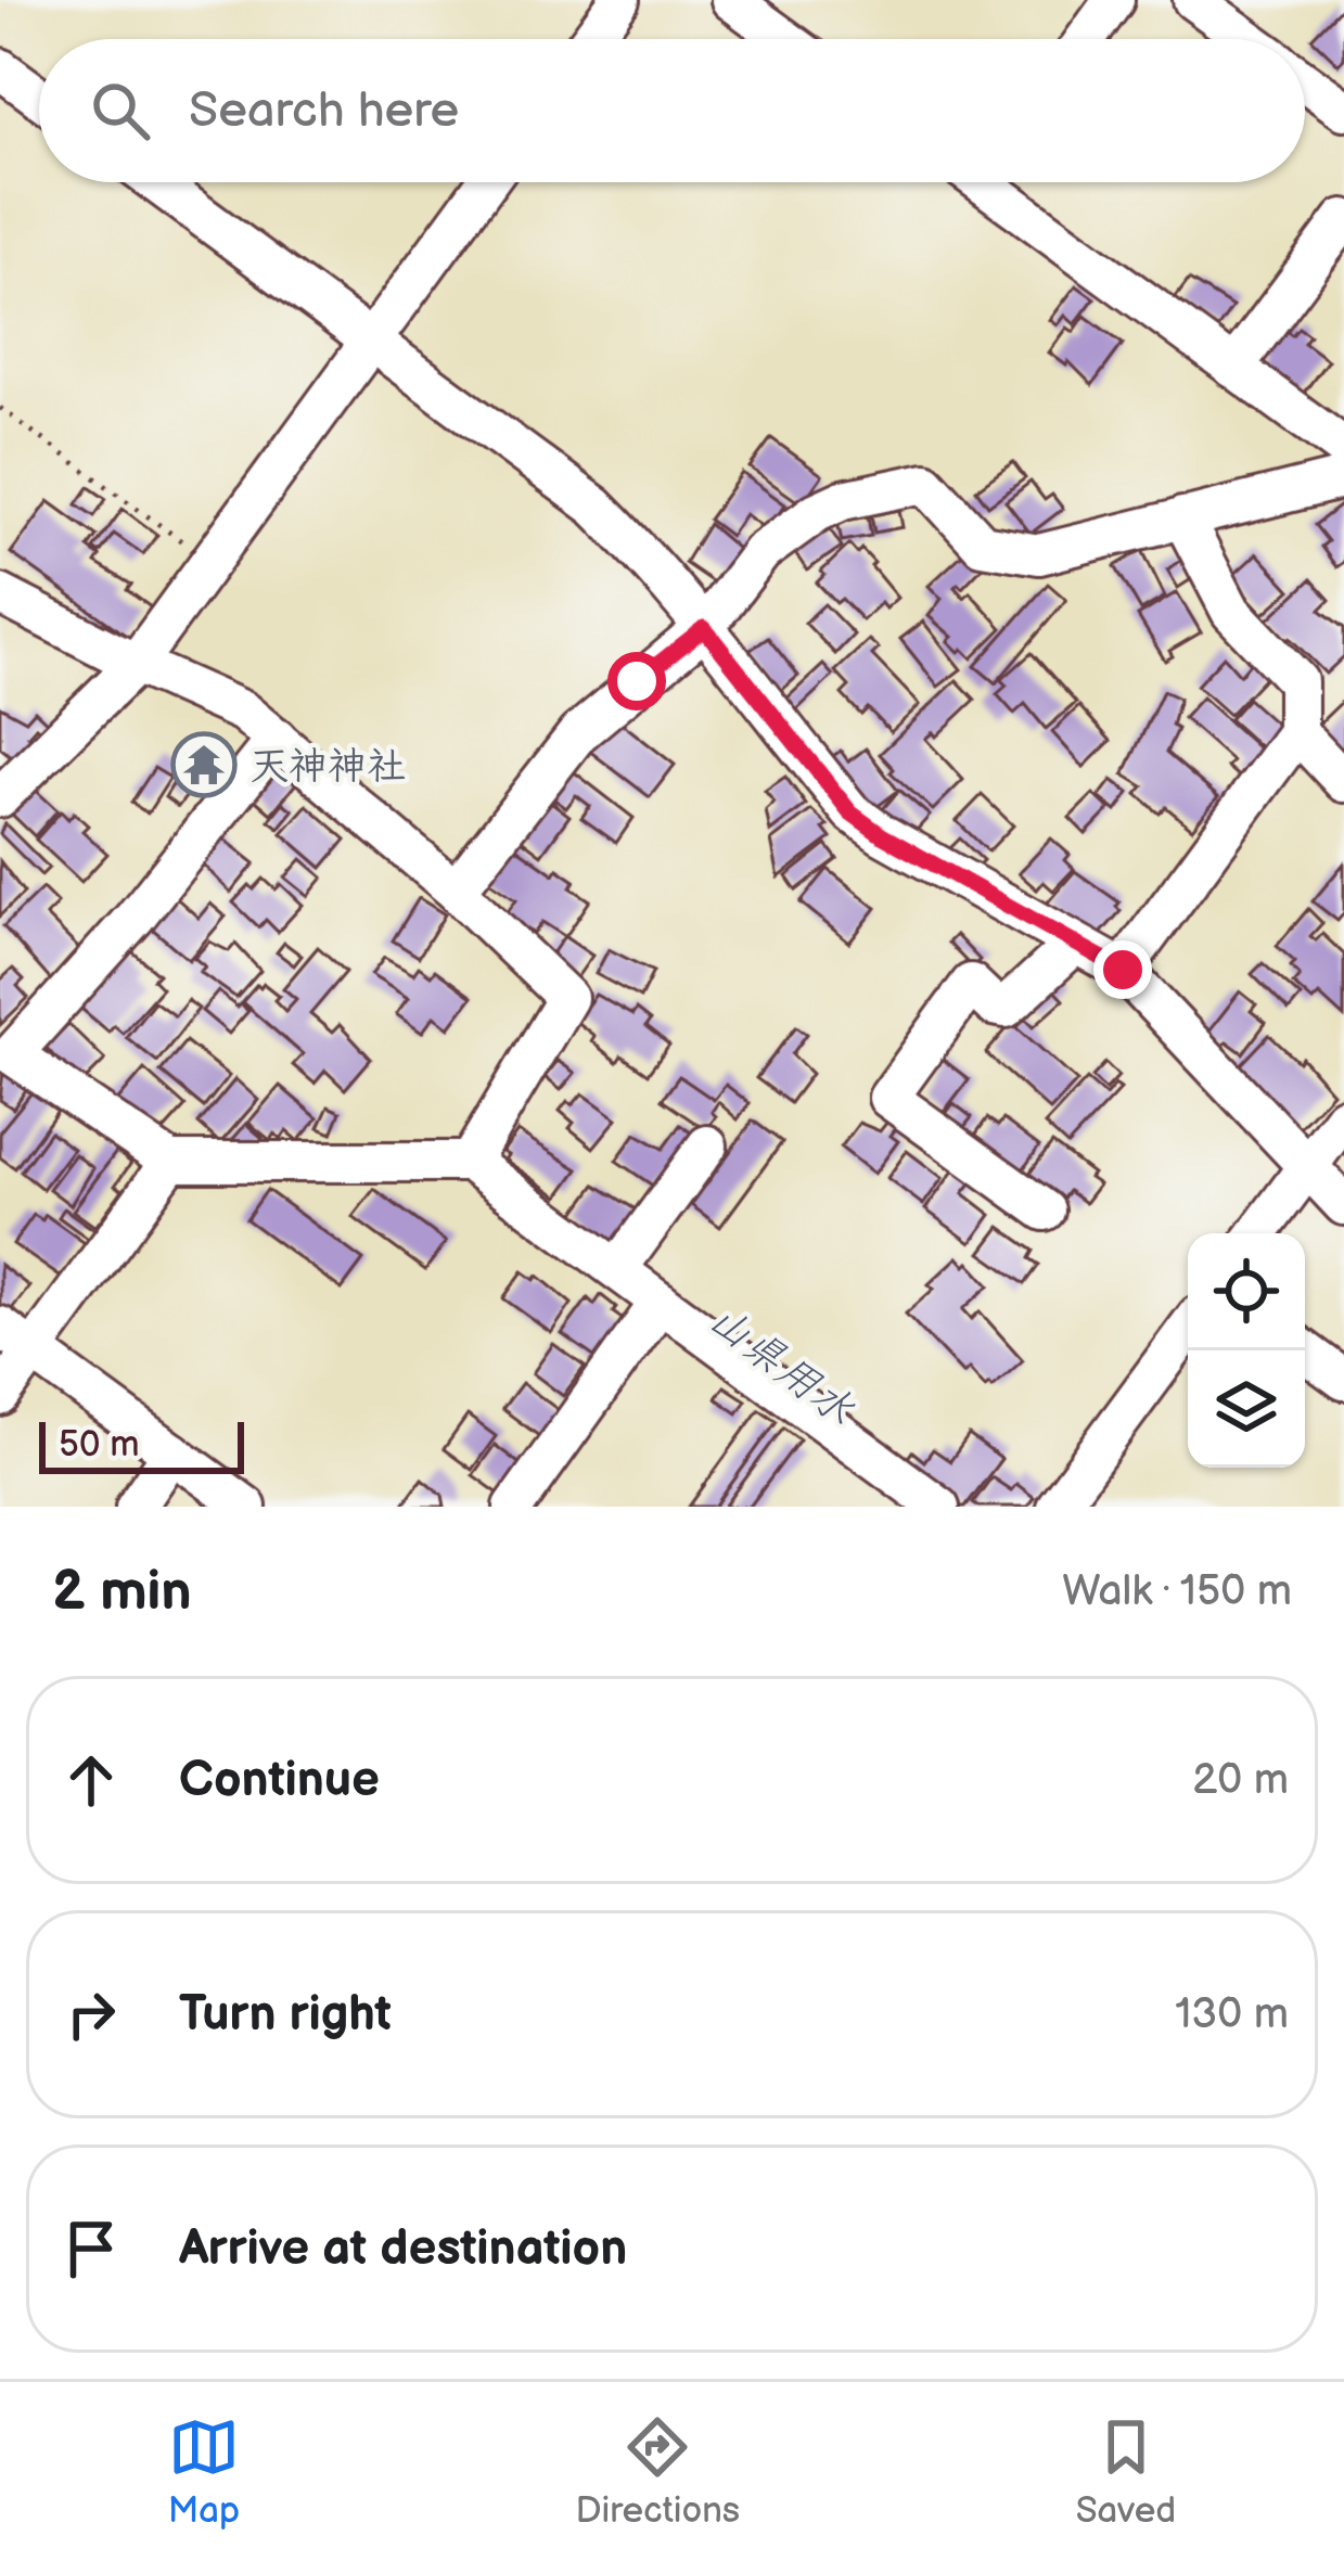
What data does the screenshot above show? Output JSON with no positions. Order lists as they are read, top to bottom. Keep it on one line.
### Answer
{"water":["山県用水"],"places":{"temple":["天神神社"]},"scale_bar":"50 m","page":{"search":"Search here","scale":"50 m","heading":["2 min","Walk · 150 m"],"list":[["Continue","20 m"],["Turn right","130 m"],"Arrive at destination"],"nav":["Map","Directions","Saved"]}}
